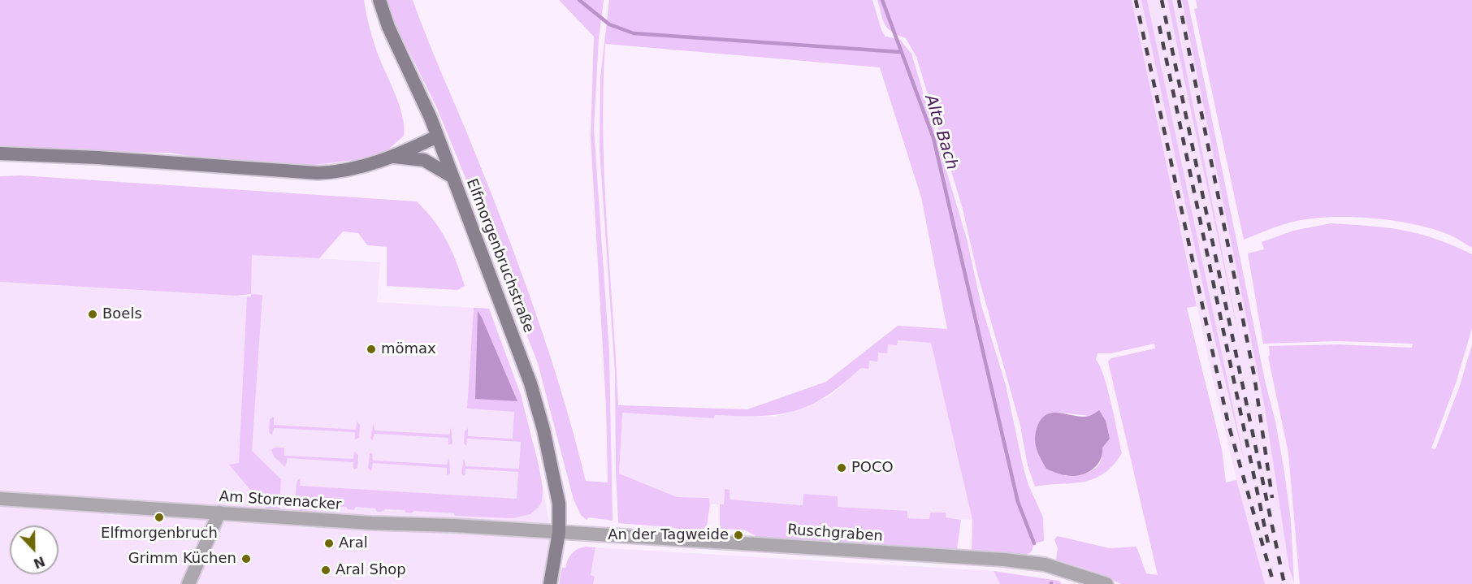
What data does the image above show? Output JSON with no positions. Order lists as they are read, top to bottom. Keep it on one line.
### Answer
{"streets":{"main road":["Elfmorgenbruchstraße"],"street":["Am Storrenacker","Ruschgraben"]},"crossings":[["Elfmorgenbruchstraße","Am Storrenacker"],["Elfmorgenbruchstraße","Ruschgraben"],["Am Storrenacker","Ruschgraben"]],"water":["Alte Bach"],"places":["Boels","mömax","POCO","Elfmorgenbruch","An der Tagweide","Aral","Grimm Küchen","Aral Shop"],"north":"bottom"}
